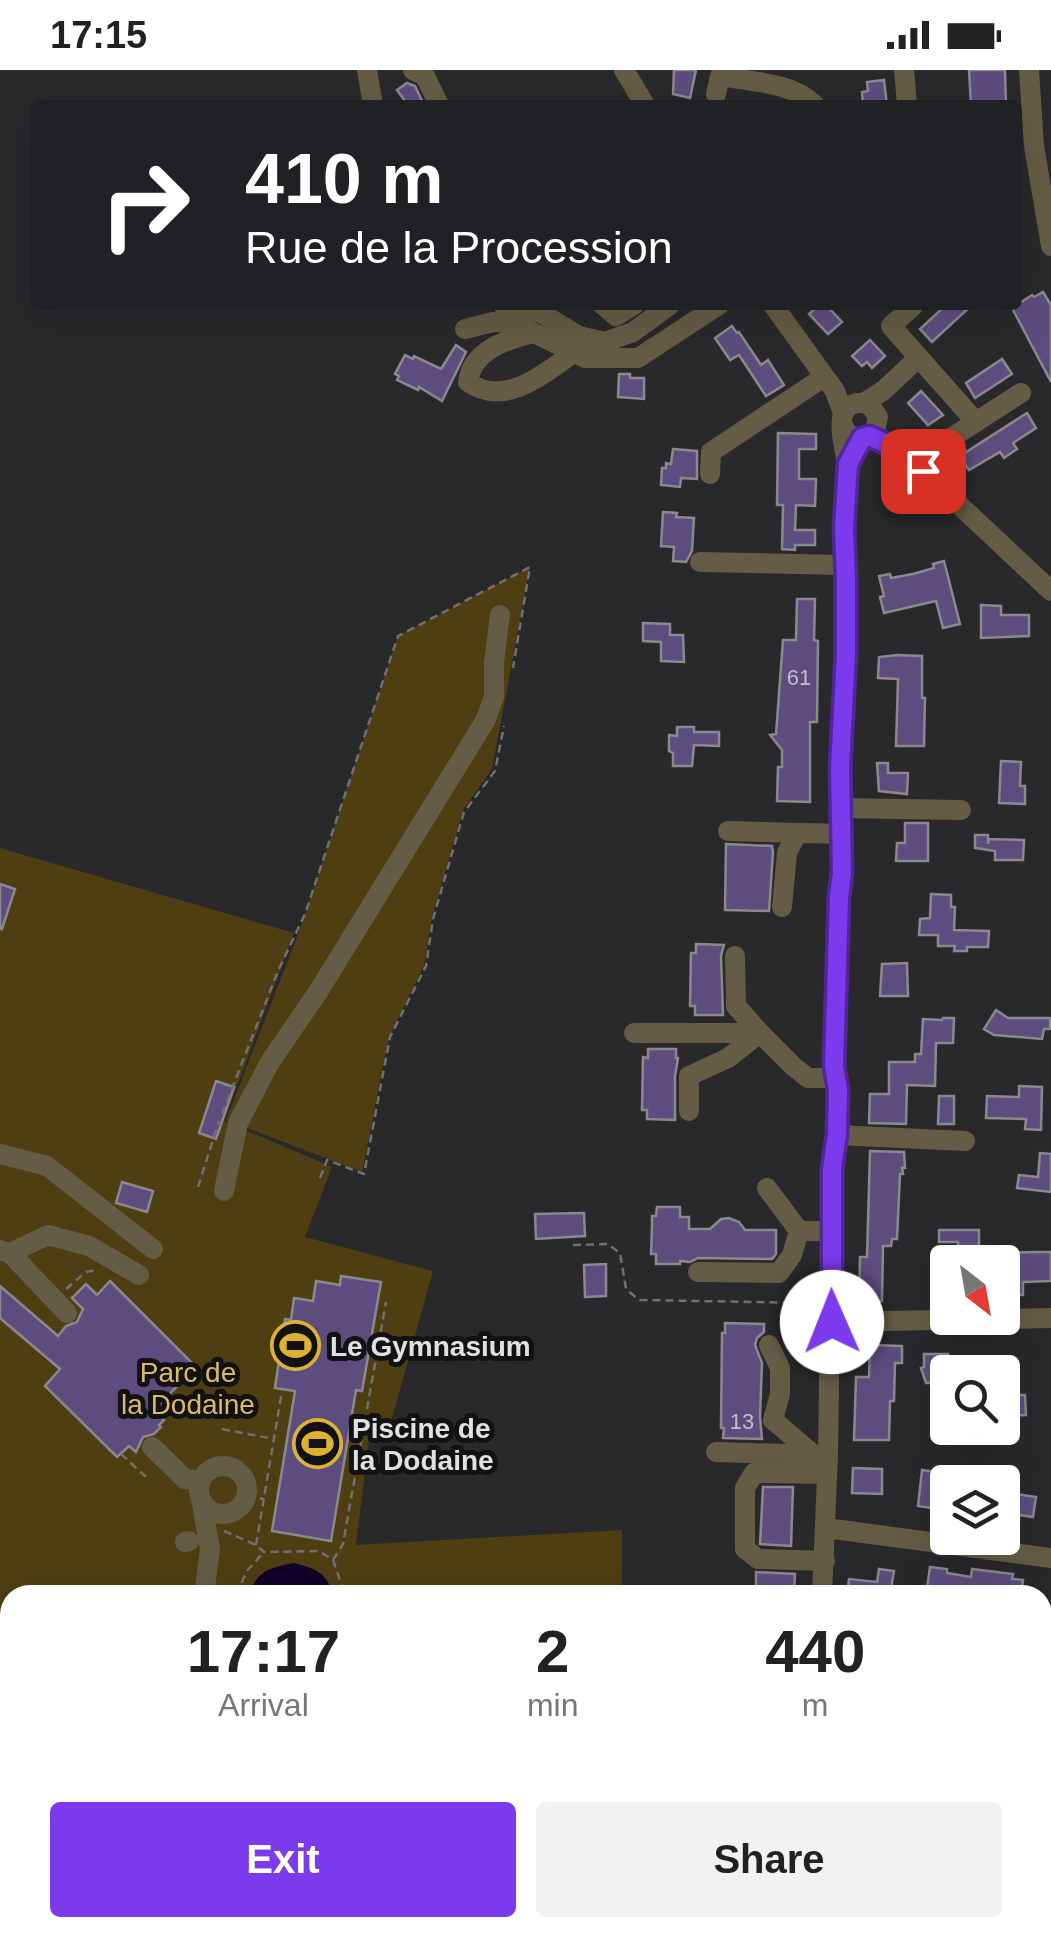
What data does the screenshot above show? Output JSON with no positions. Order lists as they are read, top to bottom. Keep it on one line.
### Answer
{"parks":["Parc de la Dodaine"],"places":{"sports":["Le Gymnasium","Piscine de la Dodaine"]},"house_numbers":["61","13"],"north":"bottom right","page":{"status":"17:15","turn":["410 m","Rue de la Procession"],"eta":["17:17","Arrival","2","min","440","m"],"buttons":["Exit","Share"]}}
